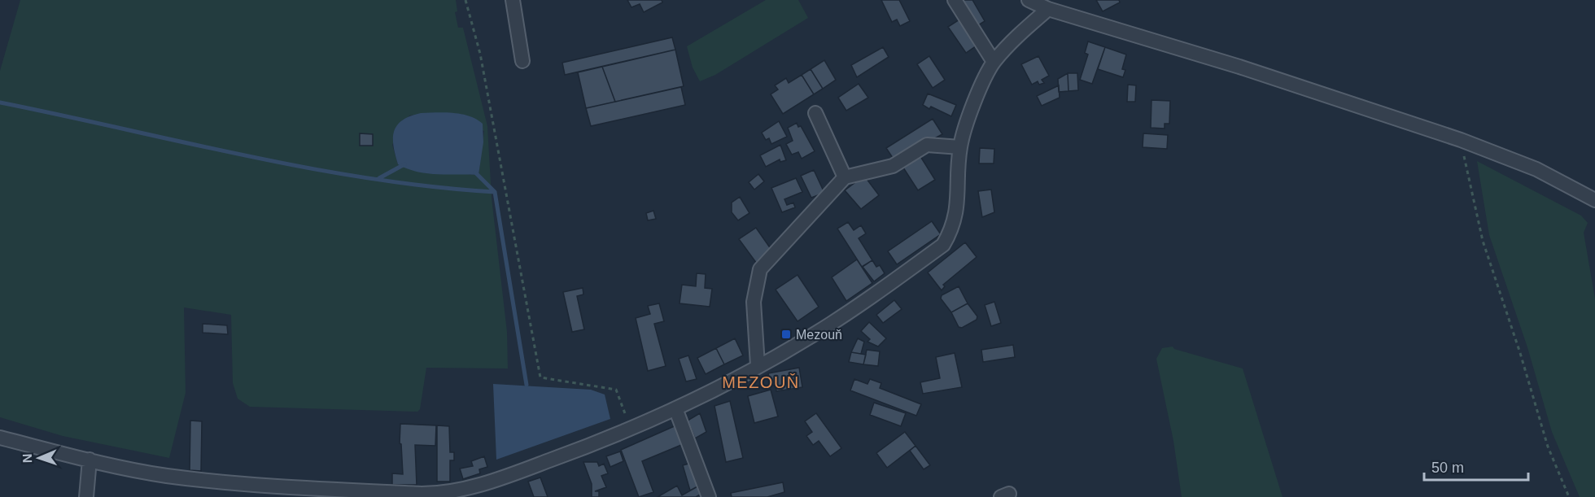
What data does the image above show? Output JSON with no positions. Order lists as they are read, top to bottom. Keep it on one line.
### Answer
{"districts":["MEZOUŇ"],"places":{"transit":["Mezouň"]},"scale_bar":"50 m","north":"left"}
